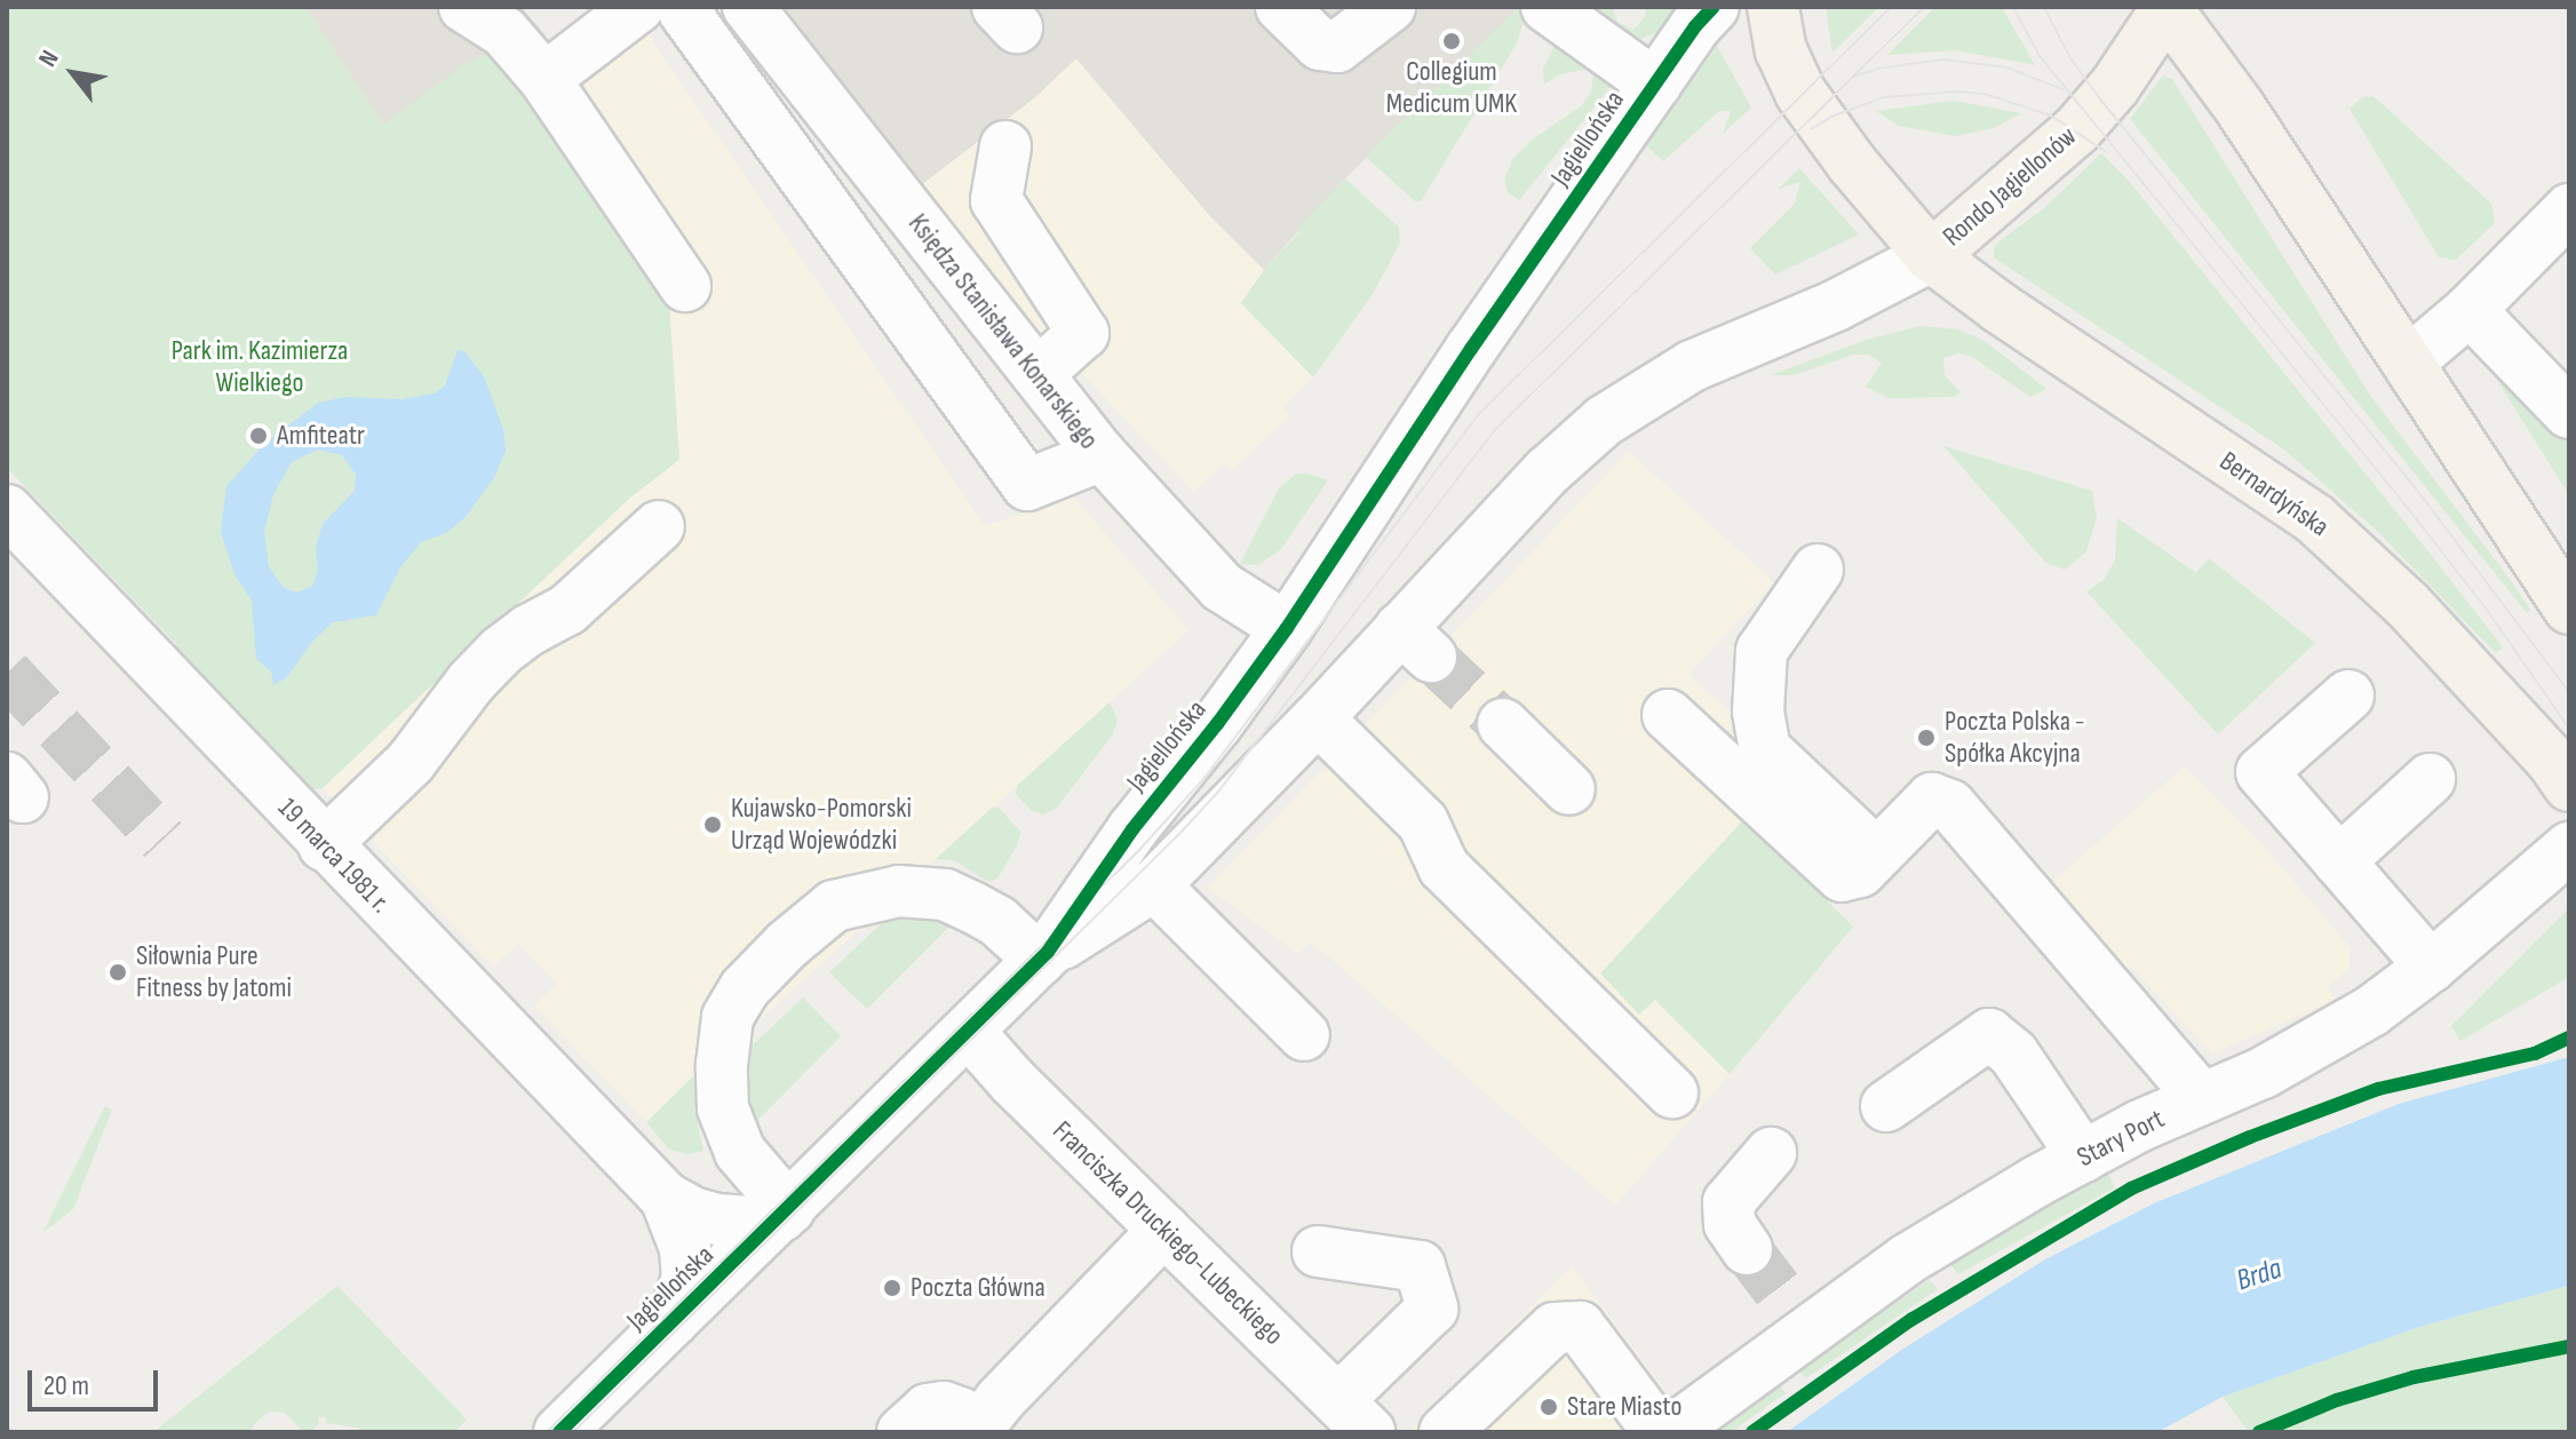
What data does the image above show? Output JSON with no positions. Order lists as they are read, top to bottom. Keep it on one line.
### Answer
{"streets":{"main road":["Rondo Jagiellonów","Bernardyńska"],"street":["Jagiellońska","Księdza Stanisława Konarskiego","19 marca 1981 r.","Stary Port","Franciszka Druckiego-Lubeckiego"]},"crossings":[["Jagiellońska","Rondo Jagiellonów"],["Jagiellońska","Księdza Stanisława Konarskiego"],["Jagiellońska","Bernardyńska"],["Jagiellońska","19 marca 1981 r."],["Jagiellońska","Franciszka Druckiego-Lubeckiego"],["Rondo Jagiellonów","Bernardyńska"]],"water":["Brda"],"parks":["Park im. Kazimierza Wielkiego"],"places":["Collegium Medicum UMK","Amfiteatr","Poczta Polska - Spółka Akcyjna","Kujawsko-Pomorski Urząd Wojewódzki","Siłownia Pure Fitness by Jatomi","Poczta Główna","Stare Miasto"],"scale_bar":"20 m","north":"top left"}
